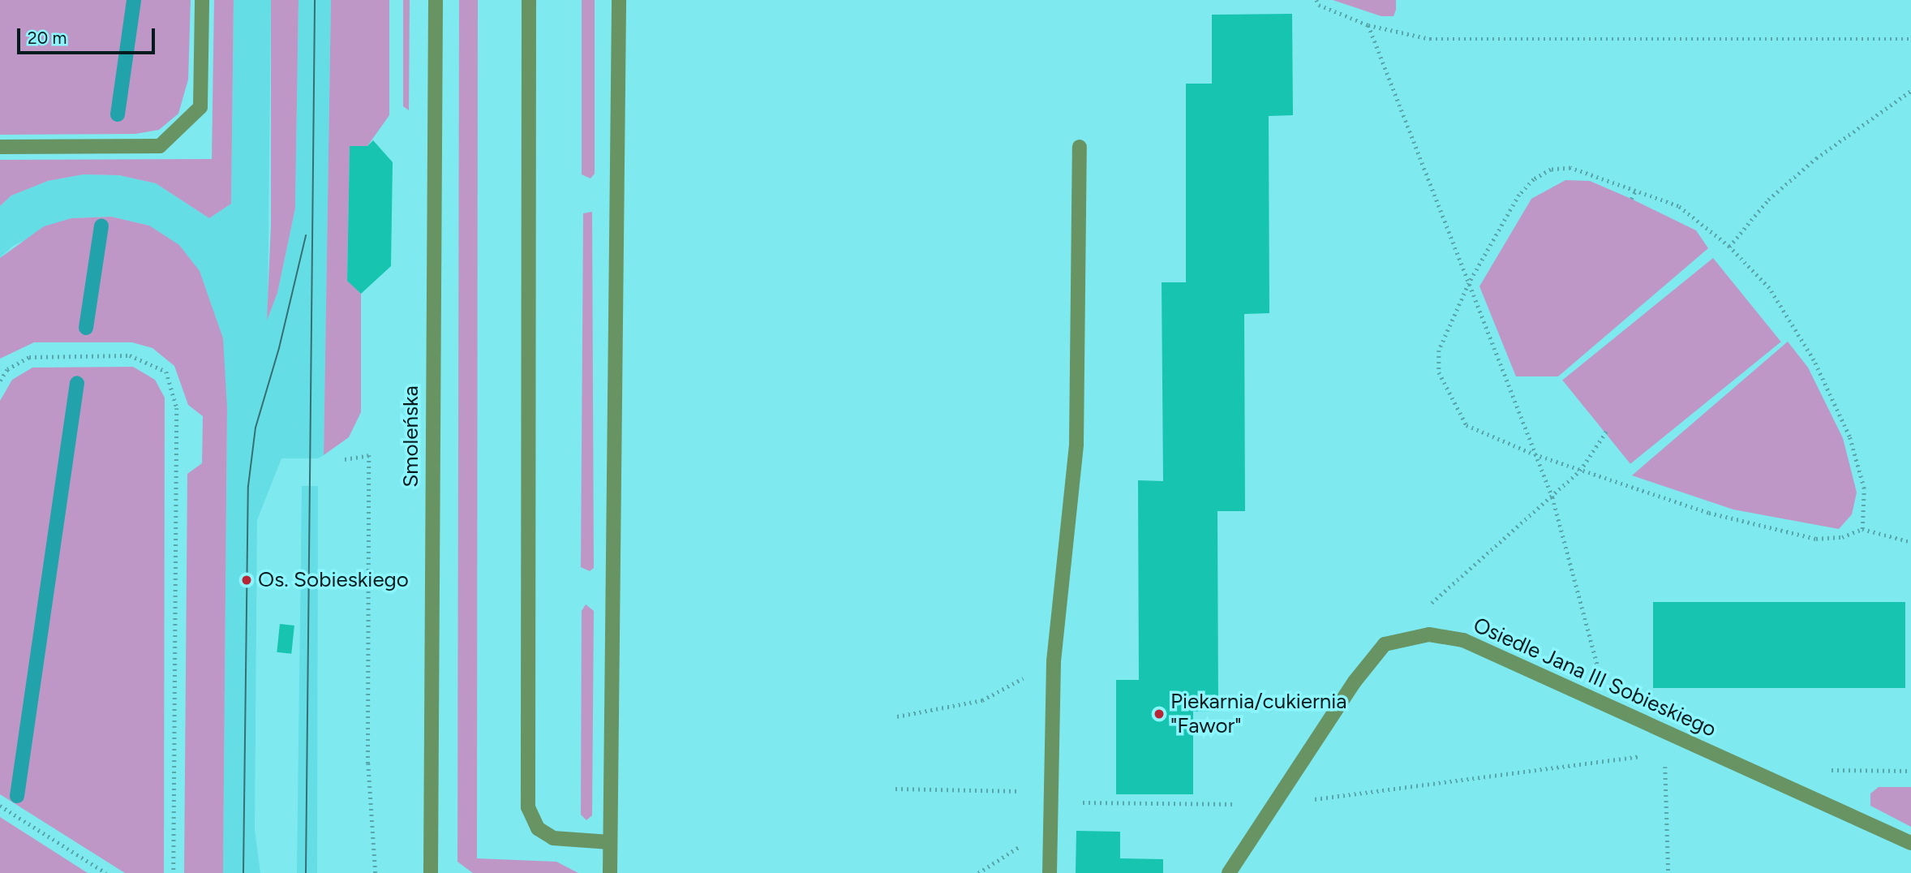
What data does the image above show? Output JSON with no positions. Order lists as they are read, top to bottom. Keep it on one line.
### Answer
{"streets":{"street":["Smoleńska","Osiedle Jana III Sobieskiego"]},"places":["Os. Sobieskiego","Piekarnia/cukiernia \"Fawor\""],"scale_bar":"20 m"}
